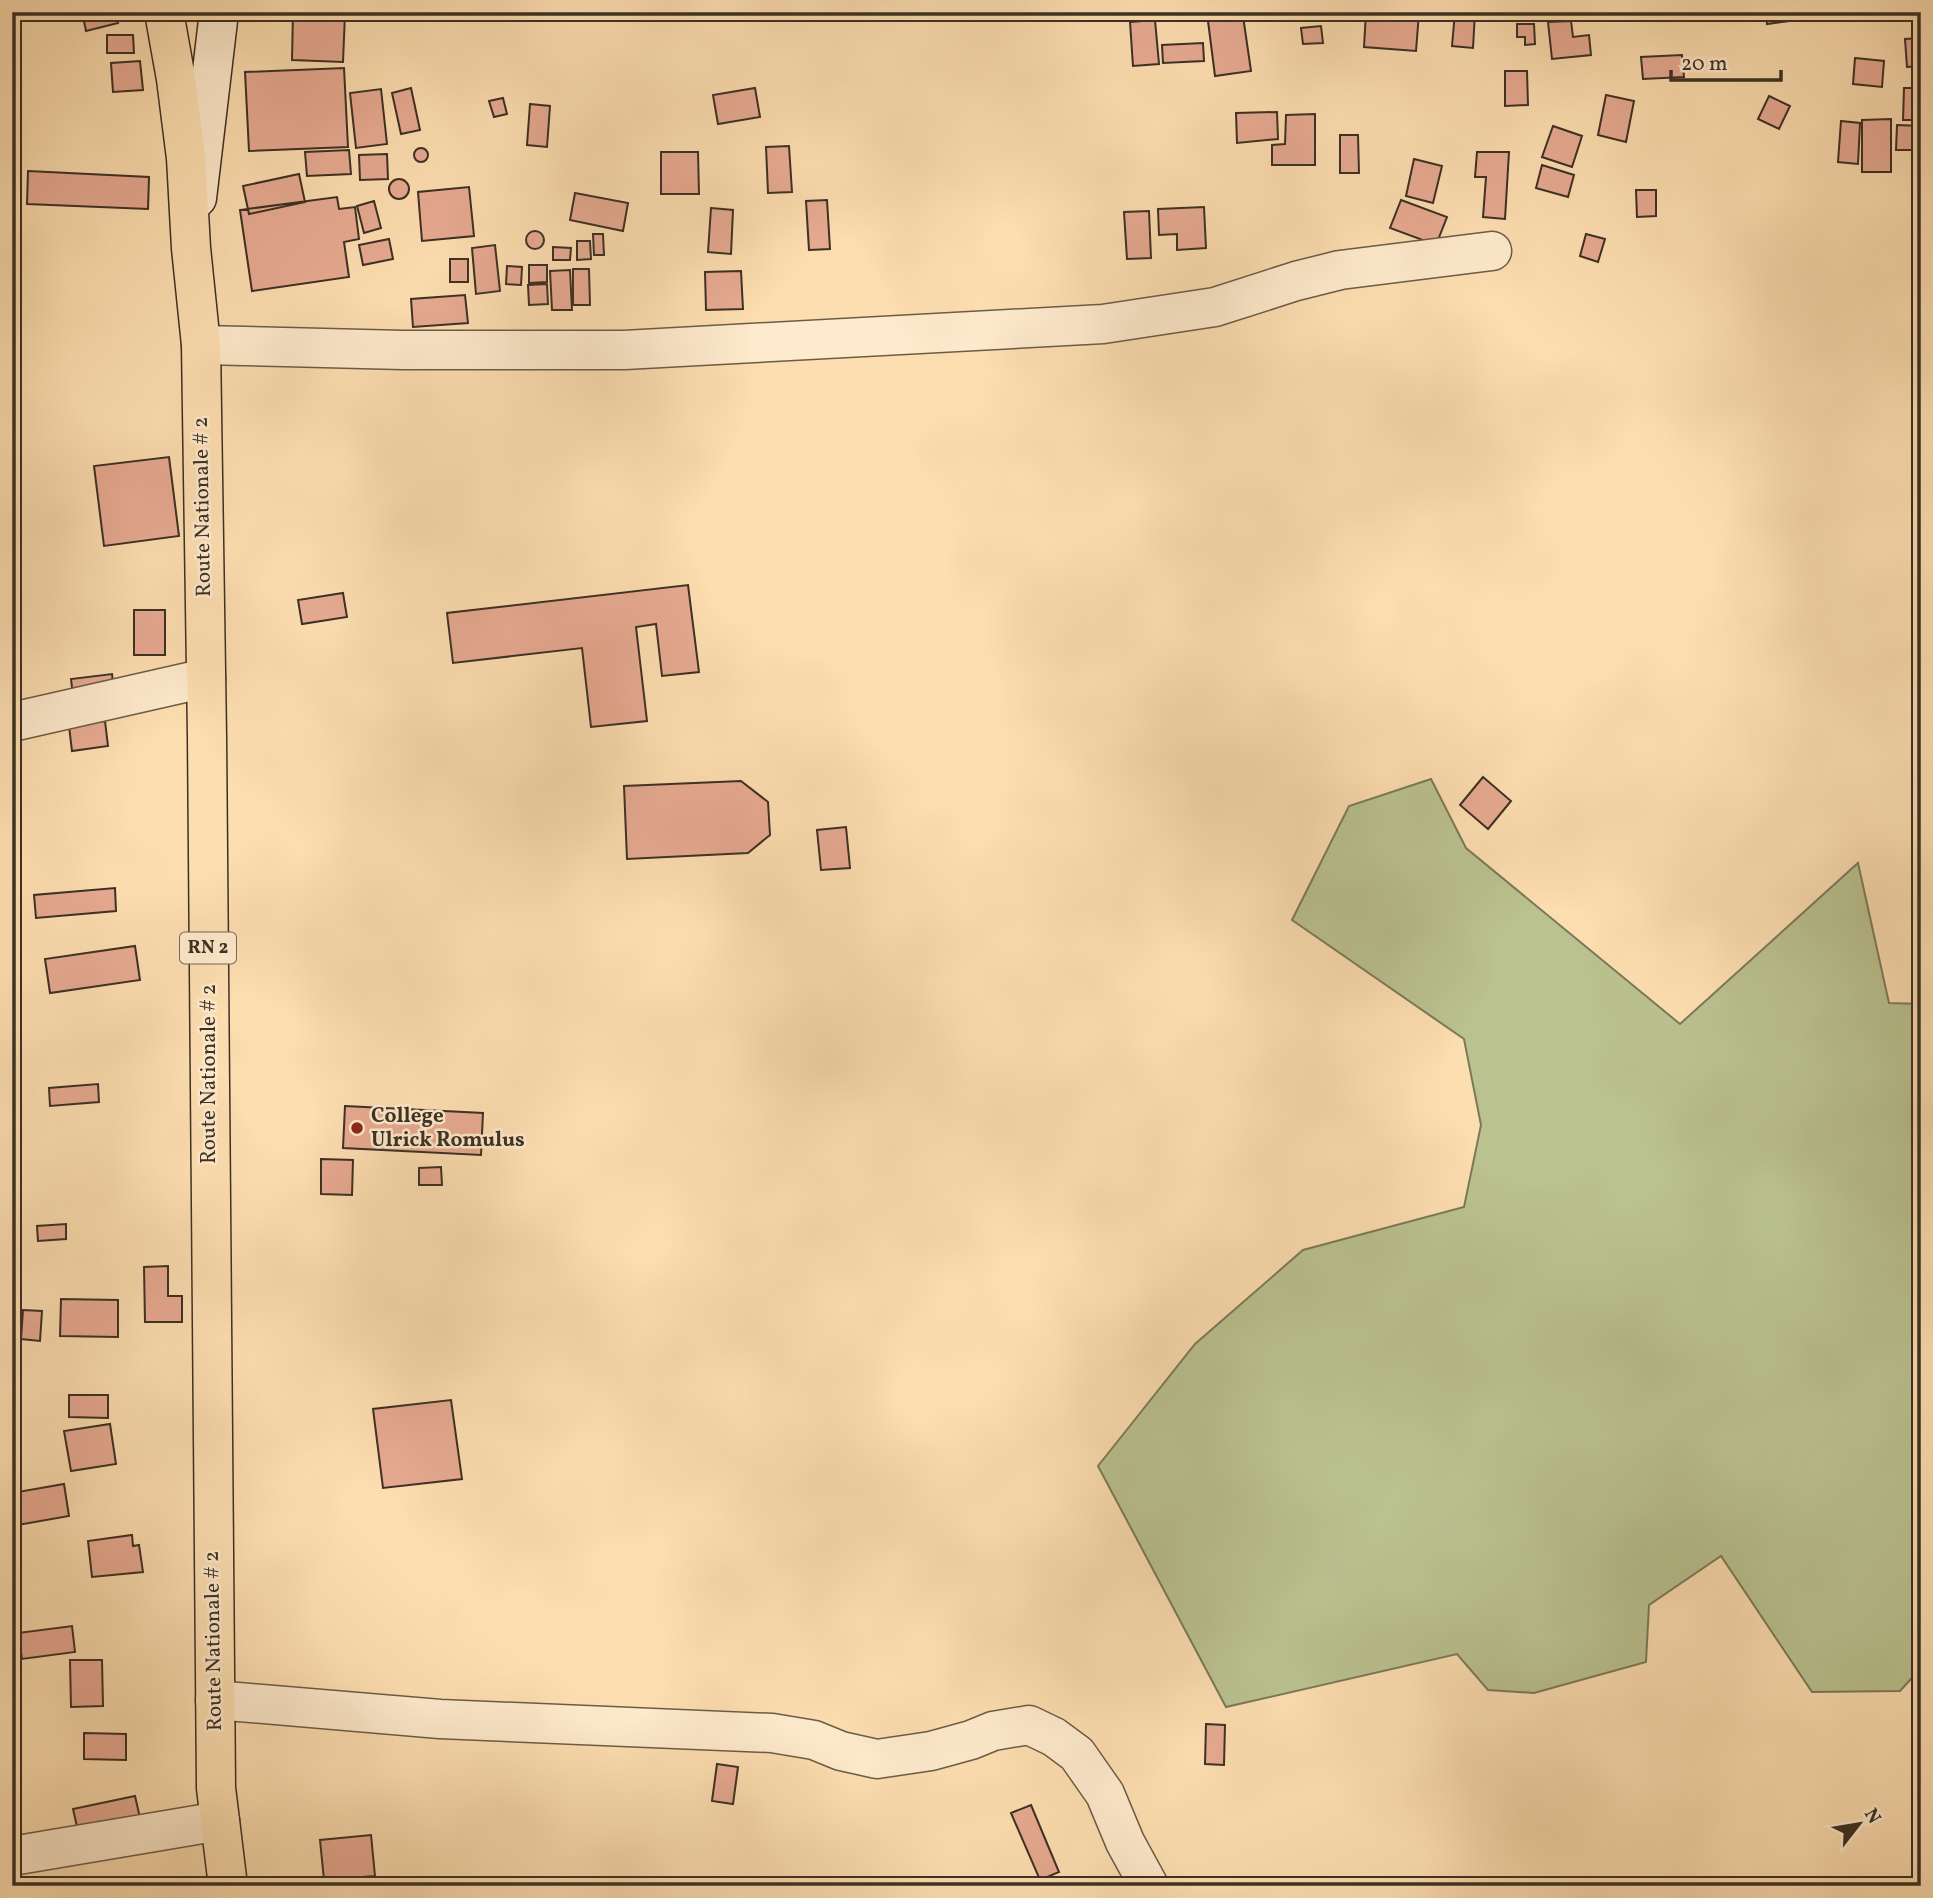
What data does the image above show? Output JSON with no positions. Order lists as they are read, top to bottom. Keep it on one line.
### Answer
{"streets":{"main road":["Route Nationale # 2","RN 2"]},"places":["College Ulrick Romulus"],"scale_bar":"20 m","north":"top right"}
